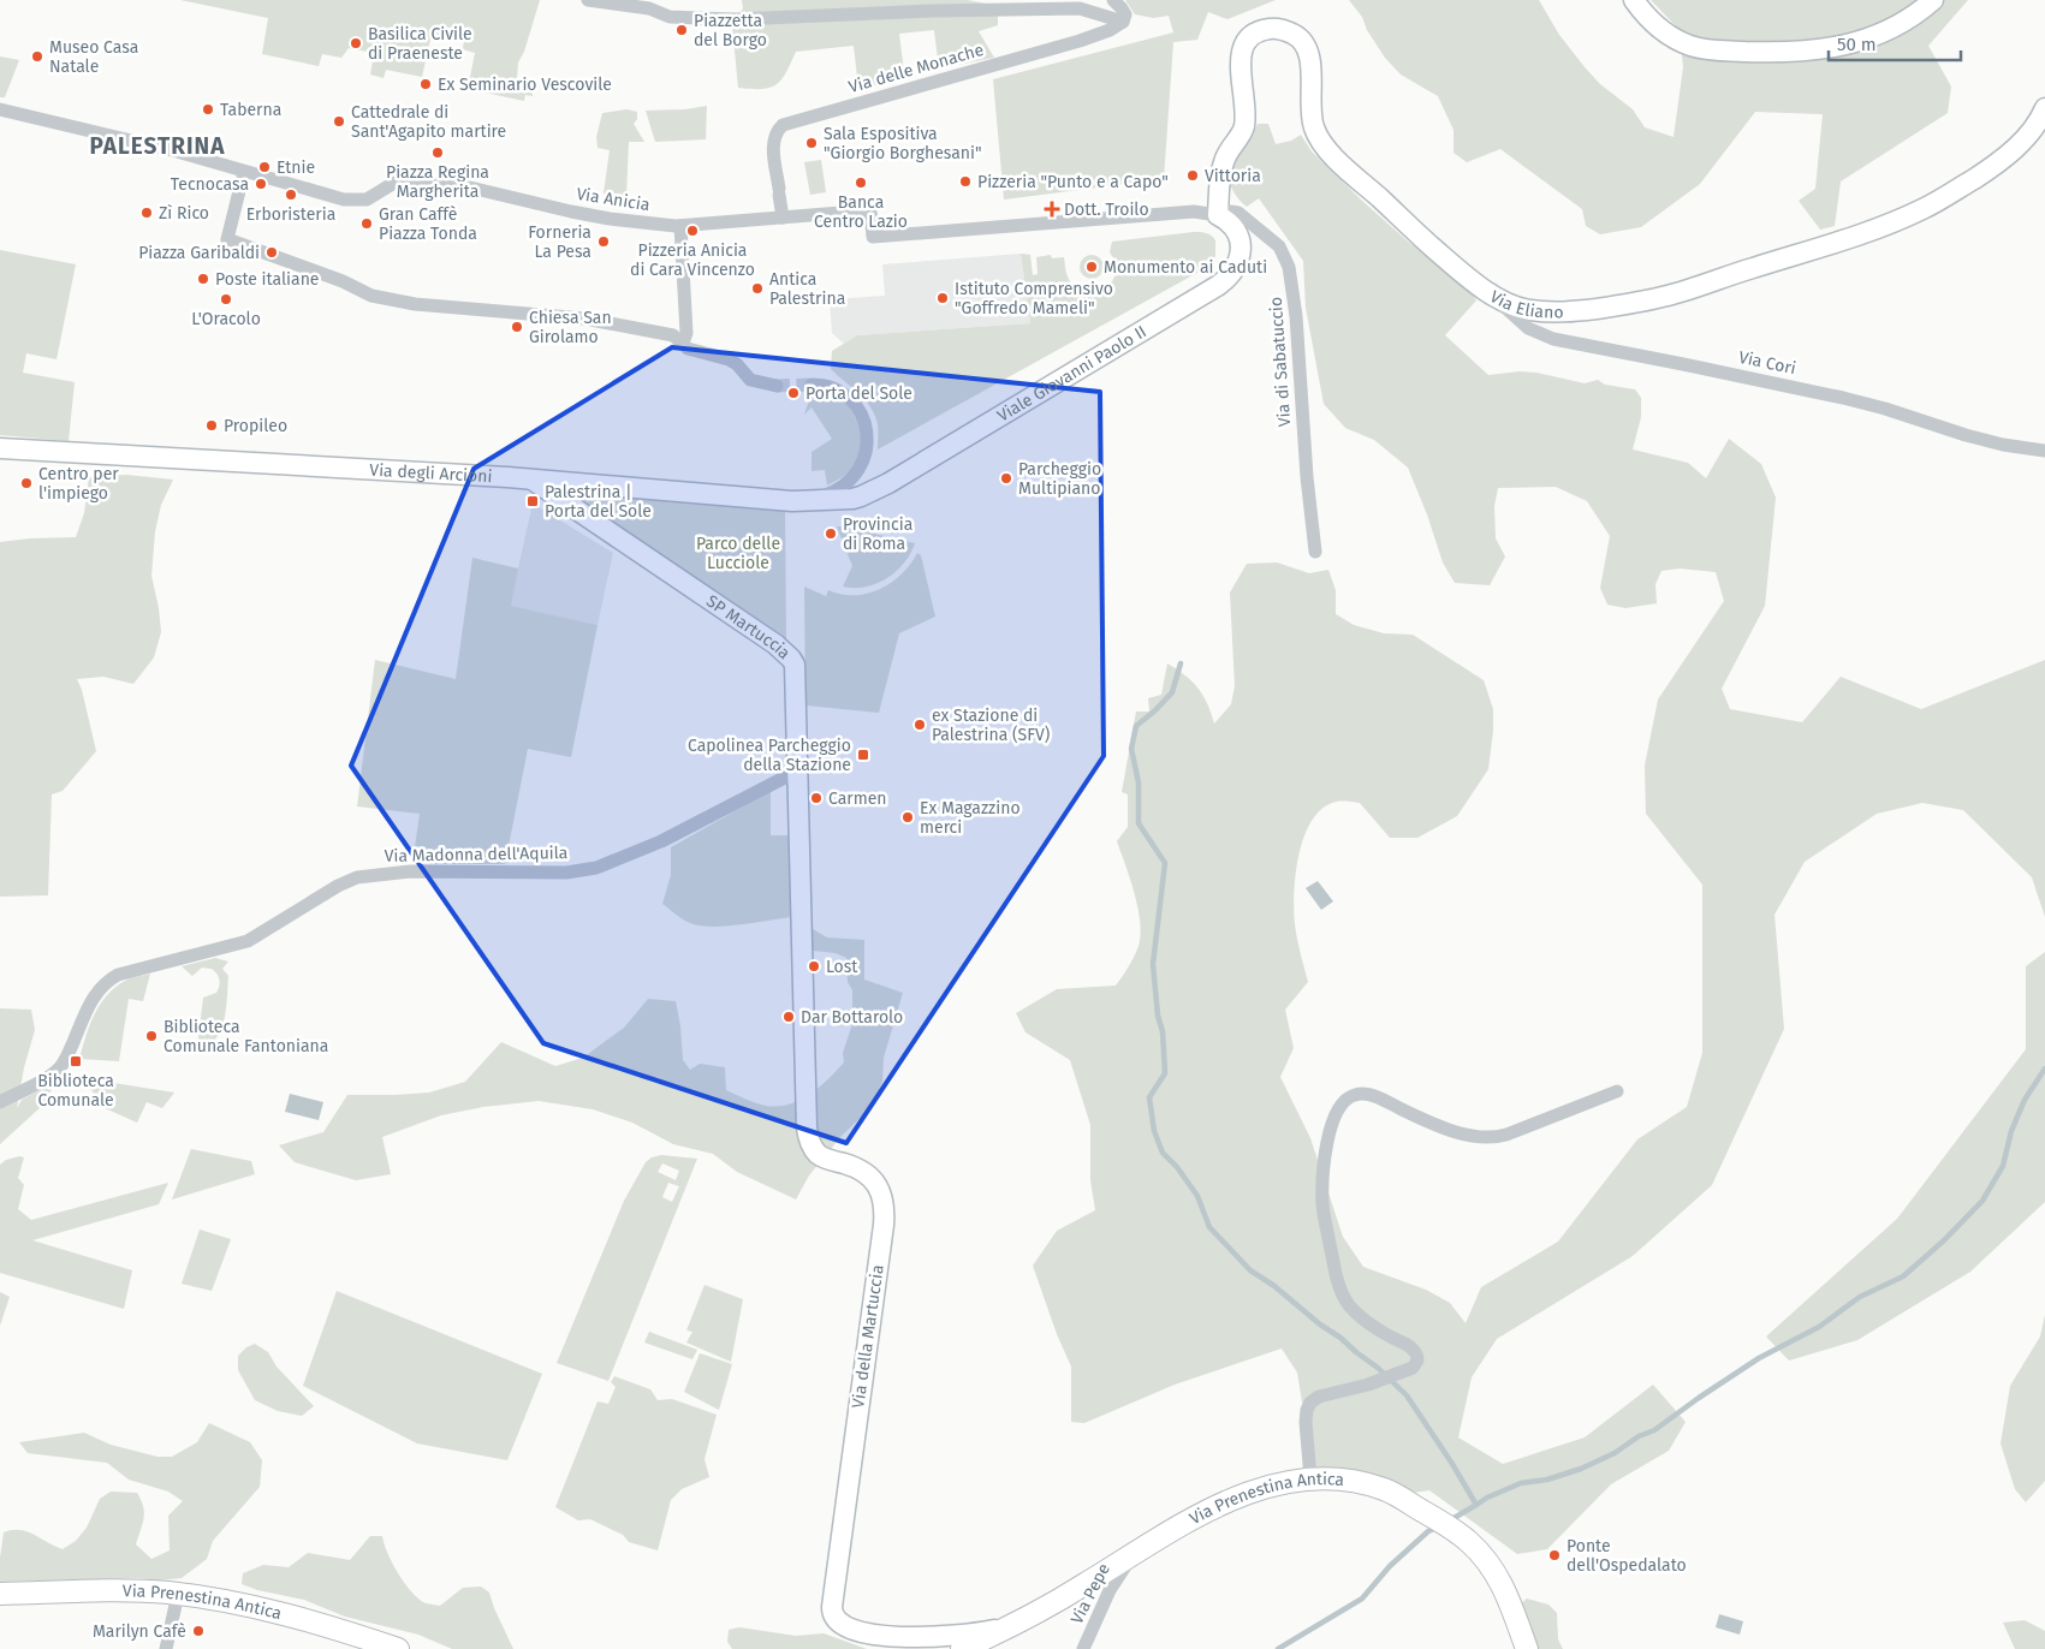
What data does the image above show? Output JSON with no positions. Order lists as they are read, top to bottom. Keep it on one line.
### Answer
{"streets":{"main road":["Via Prenestina Antica"],"street":["Via delle Monache","Via Anicia","Via Eliano","Via di Sabatuccio","Via Cori","Viale Giovanni Paolo II","Via degli Arcioni","SP Martuccia","Via Madonna dell'Aquila","Via della Martuccia","Via Pepe"]},"crossings":[["Via delle Monache","Via Anicia"],["Via Anicia","Via di Sabatuccio"],["Via Eliano","Via di Sabatuccio"],["Via Eliano","Via Cori"],["Via Eliano","Viale Giovanni Paolo II"],["Via di Sabatuccio","Viale Giovanni Paolo II"],["Viale Giovanni Paolo II","Via degli Arcioni"],["Via degli Arcioni","SP Martuccia"],["SP Martuccia","Via Madonna dell'Aquila"],["SP Martuccia","Via della Martuccia"],["Via della Martuccia","Via Prenestina Antica"],["Via Prenestina Antica","Via Pepe"]],"districts":["PALESTRINA"],"parks":["Parco delle Lucciole"],"places":{"other":["Piazzetta del Borgo","Basilica Civile di Praeneste","Museo Casa Natale","Ex Seminario Vescovile","Taberna","Cattedrale di Sant'Agapito martire","Sala Espositiva \"Giorgio Borghesani\"","Piazza Regina Margherita","Etnie","Vittoria","Pizzeria \"Punto e a Capo\"","Banca Centro Lazio","Tecnocasa","Erboristeria","Zì Rico","Gran Caffè Piazza Tonda","Pizzeria Anicia di Cara Vincenzo","Forneria La Pesa","Piazza Garibaldi","Monumento ai Caduti","Poste italiane","Antica Palestrina","Istituto Comprensivo \"Goffredo Mameli\"","L'Oracolo","Chiesa San Girolamo","Porta del Sole","Propileo","Parcheggio Multipiano","Centro per l'impiego","Provincia di Roma","ex Stazione di Palestrina (SFV)","Carmen","Ex Magazzino merci","Lost","Dar Bottarolo","Biblioteca Comunale Fantoniana","Ponte dell'Ospedalato","Marilyn Cafè"],"health":["Dott. Troilo"],"transit":["Palestrina | Porta del Sole","Capolinea Parcheggio della Stazione","Biblioteca Comunale"]},"scale_bar":"50 m"}
